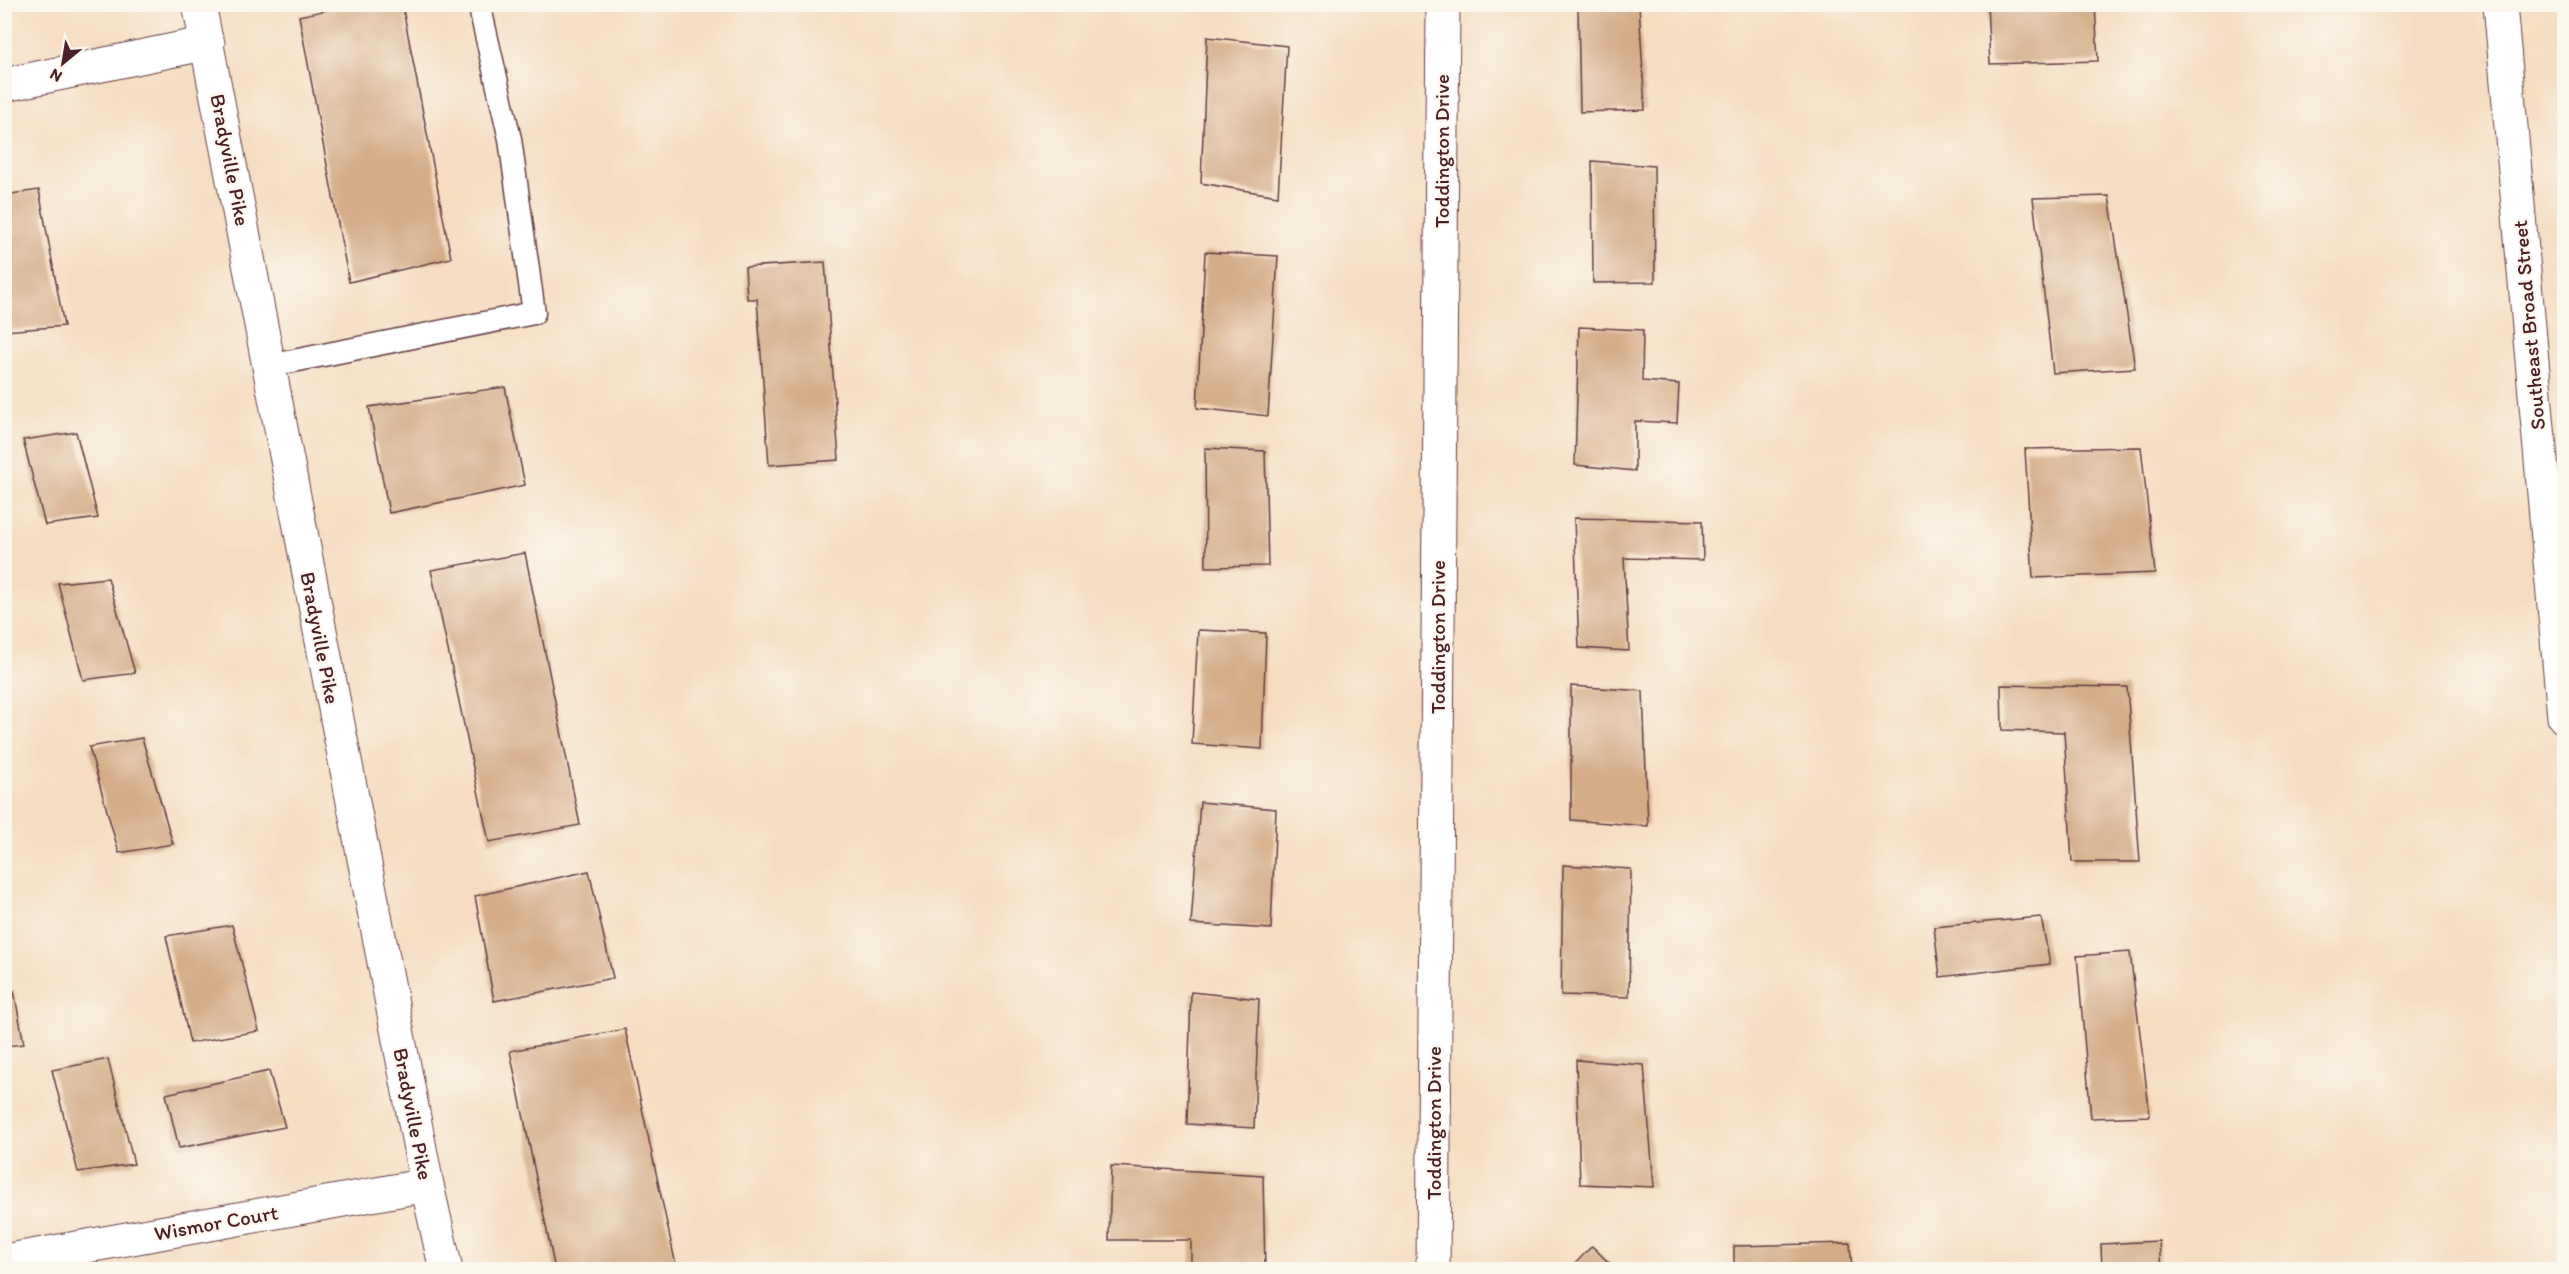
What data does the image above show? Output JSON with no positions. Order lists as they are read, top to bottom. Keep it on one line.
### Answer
{"streets":{"main road":["Toddington Drive","Bradyville Pike","Southeast Broad Street","Wismor Court"]},"crossings":[["Bradyville Pike","Wismor Court"]],"north":"bottom left"}
